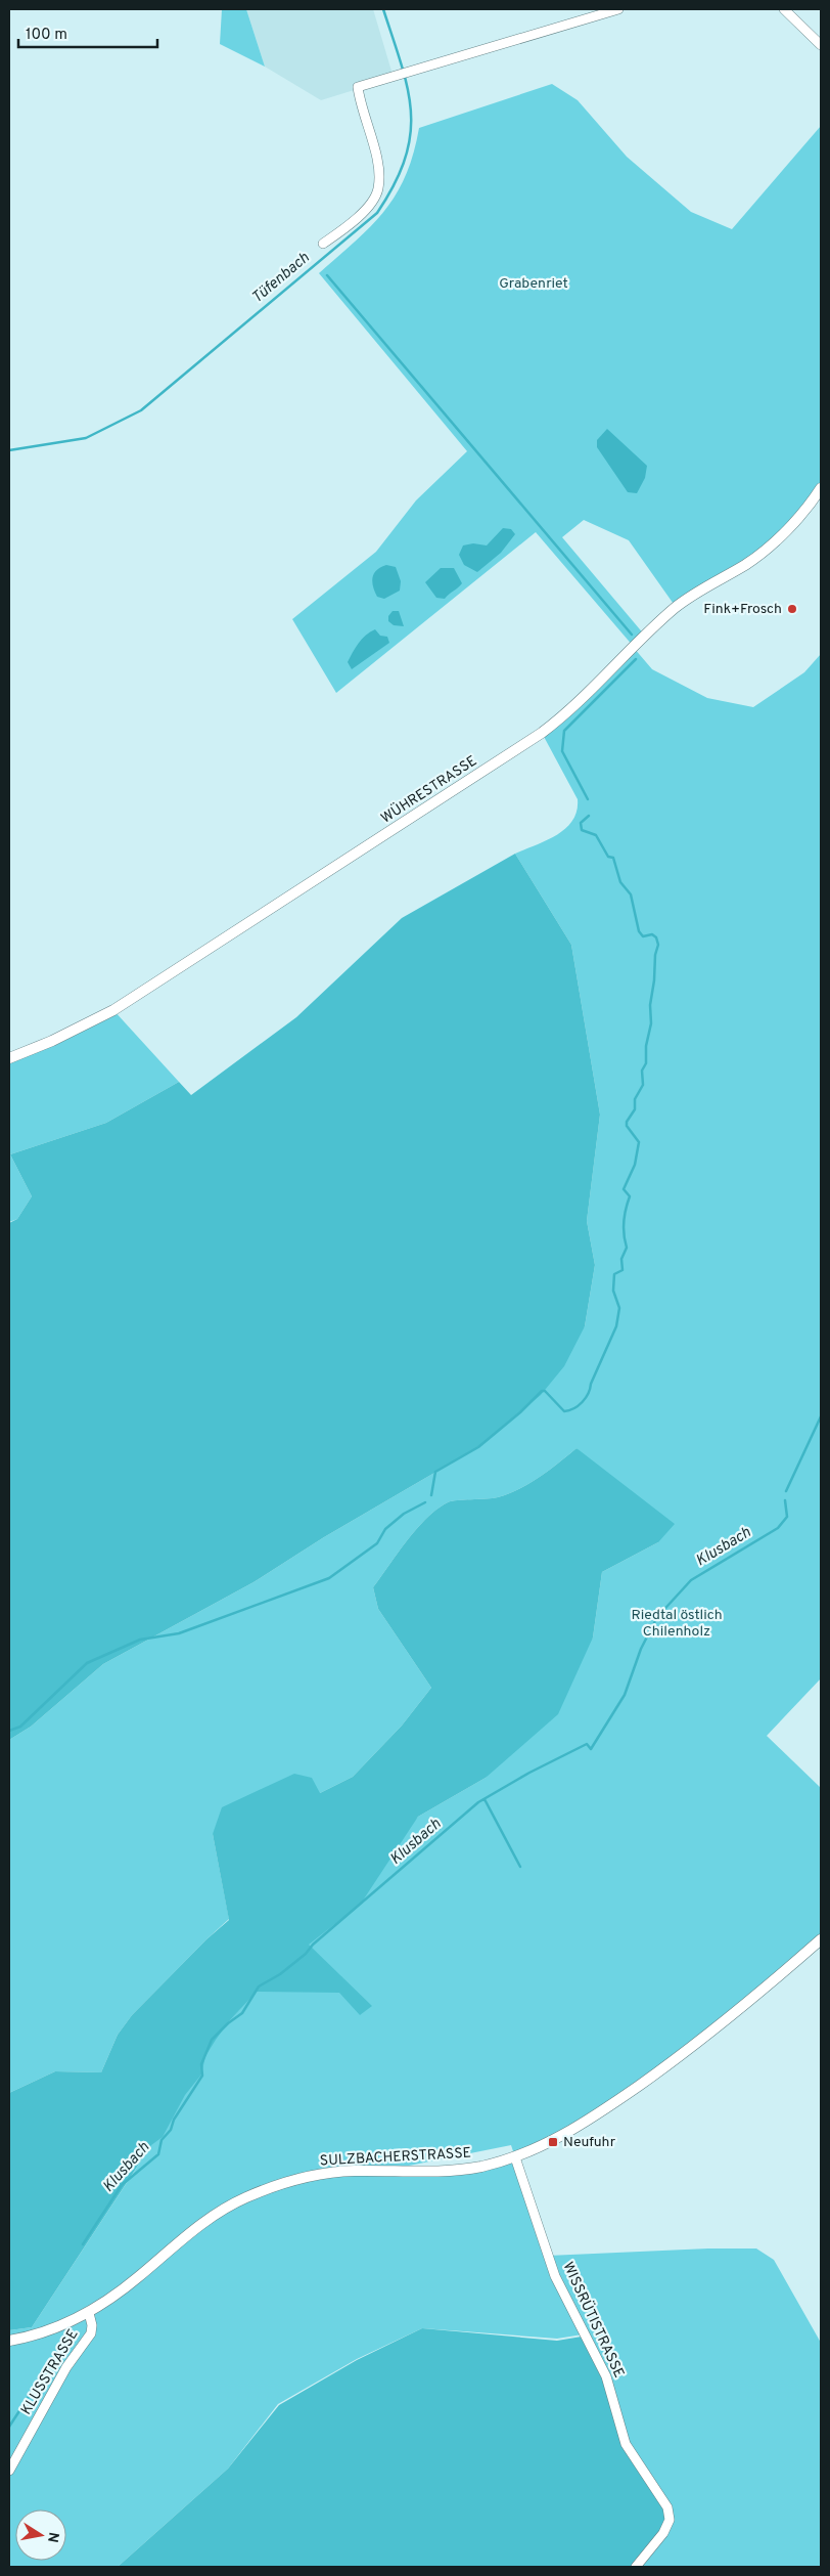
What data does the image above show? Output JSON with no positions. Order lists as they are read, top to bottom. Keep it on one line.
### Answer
{"streets":{"street":["WÜHRESTRASSE","SULZBACHERSTRASSE","WISSRÜTISTRASSE","KLUSSTRASSE"]},"crossings":[["SULZBACHERSTRASSE","WISSRÜTISTRASSE"],["SULZBACHERSTRASSE","KLUSSTRASSE"]],"water":["Tüfenbach","Klusbach"],"parks":["Grabenriet","Riedtal östlich Chilenholz"],"places":{"other":["Fink+Frosch"],"transit":["Neufuhr"]},"scale_bar":"100 m","north":"right"}
